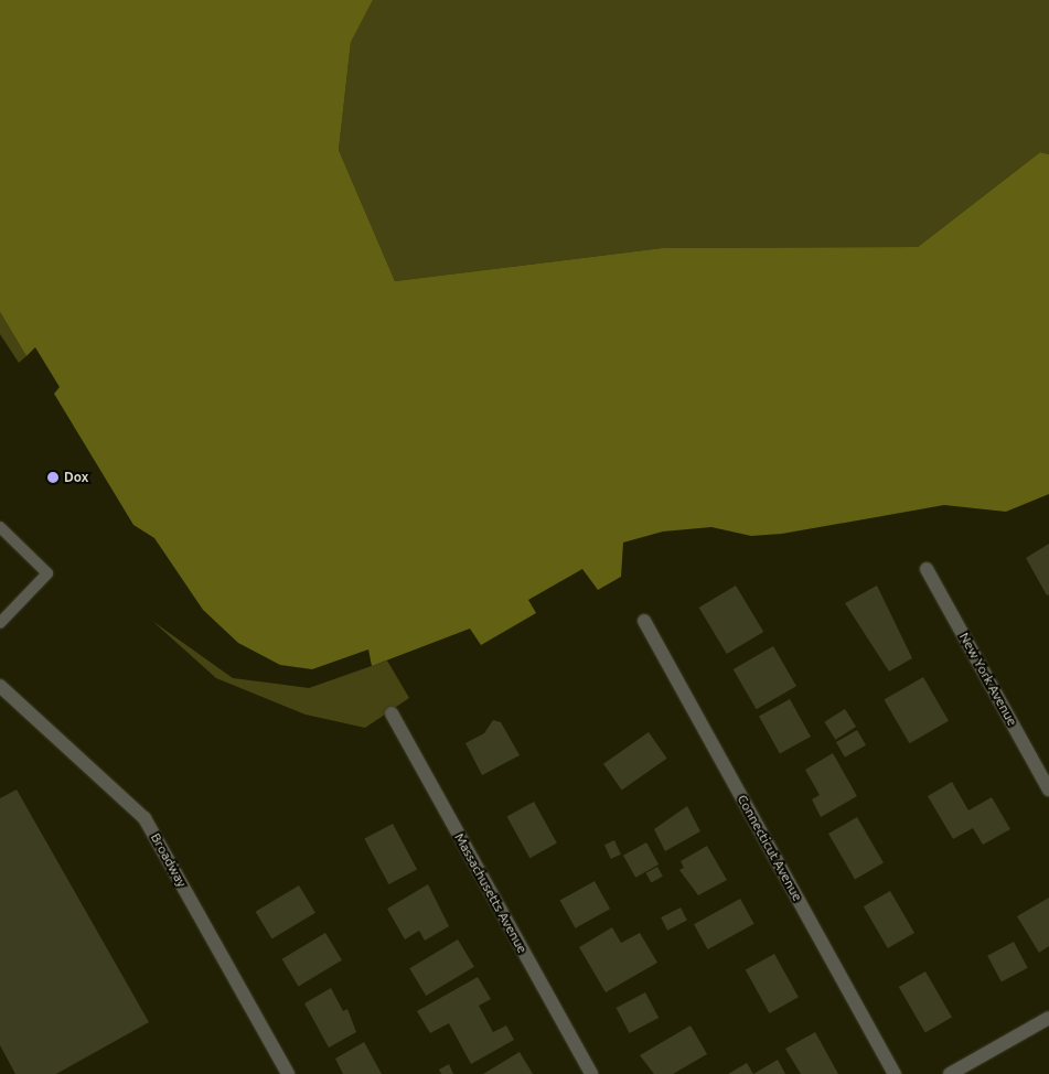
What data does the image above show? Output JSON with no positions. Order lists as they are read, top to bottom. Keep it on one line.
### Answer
{"streets":{"street":["New York Avenue","Connecticut Avenue","Broadway","Massachusetts Avenue"]},"places":["Dox"]}
